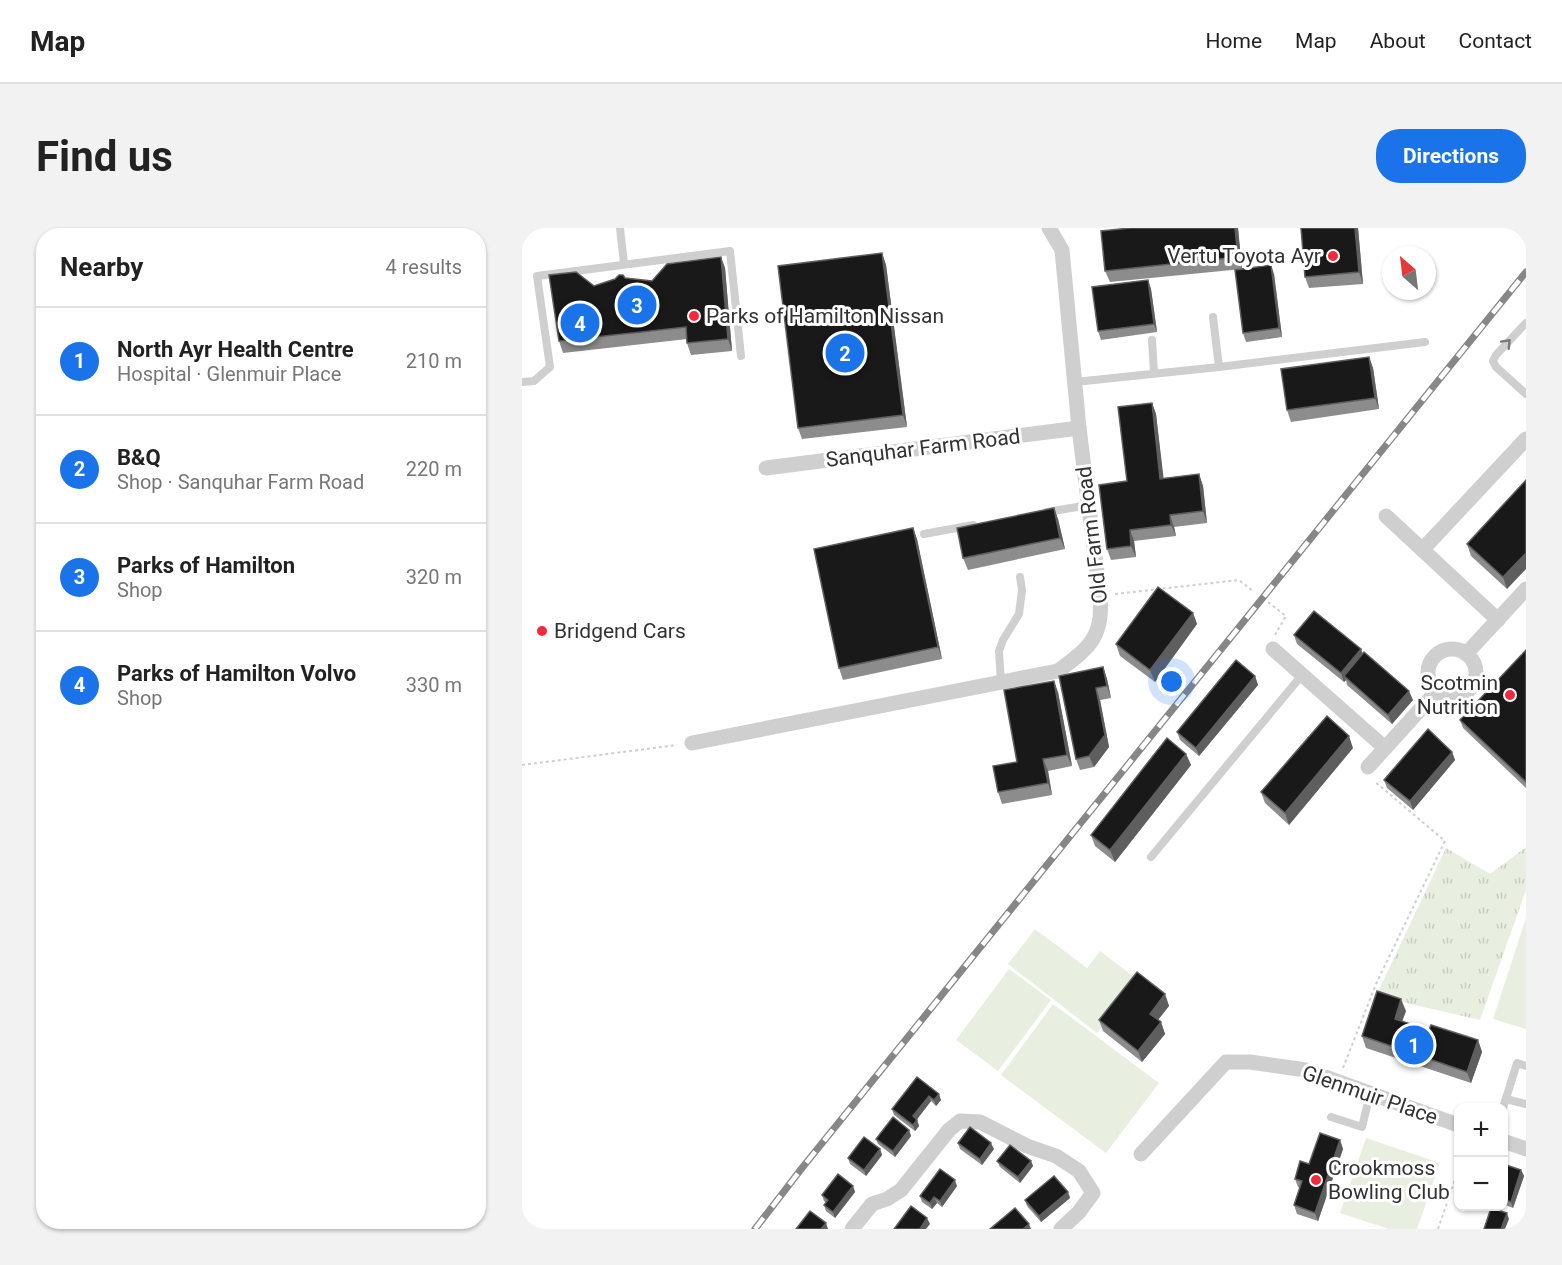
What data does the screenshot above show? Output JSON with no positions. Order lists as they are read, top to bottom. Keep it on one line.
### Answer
{"streets":{"street":["Sanquhar Farm Road","Old Farm Road","Glenmuir Place"]},"crossings":[["Sanquhar Farm Road","Old Farm Road"]],"places":["Vertu Toyota Ayr","Parks of Hamilton Nissan","Bridgend Cars","Scotmin Nutrition","Crookmoss Bowling Club"],"north":"top left","page":{"header":"Map","nav":["Home","Map","About","Contact"],"buttons":"Directions","title":"Find us","heading":["Nearby","4 results"],"pins":["3","4","2","1"],"list":[{"mark":"1","name":"North Ayr Health Centre","note":"Hospital · Glenmuir Place","value":"210 m"},{"mark":"2","name":"B&Q","note":"Shop · Sanquhar Farm Road","value":"220 m"},{"mark":"3","name":"Parks of Hamilton","note":"Shop","value":"320 m"},{"mark":"4","name":"Parks of Hamilton Volvo","note":"Shop","value":"330 m"}],"map_buttons":["+","−"]}}
